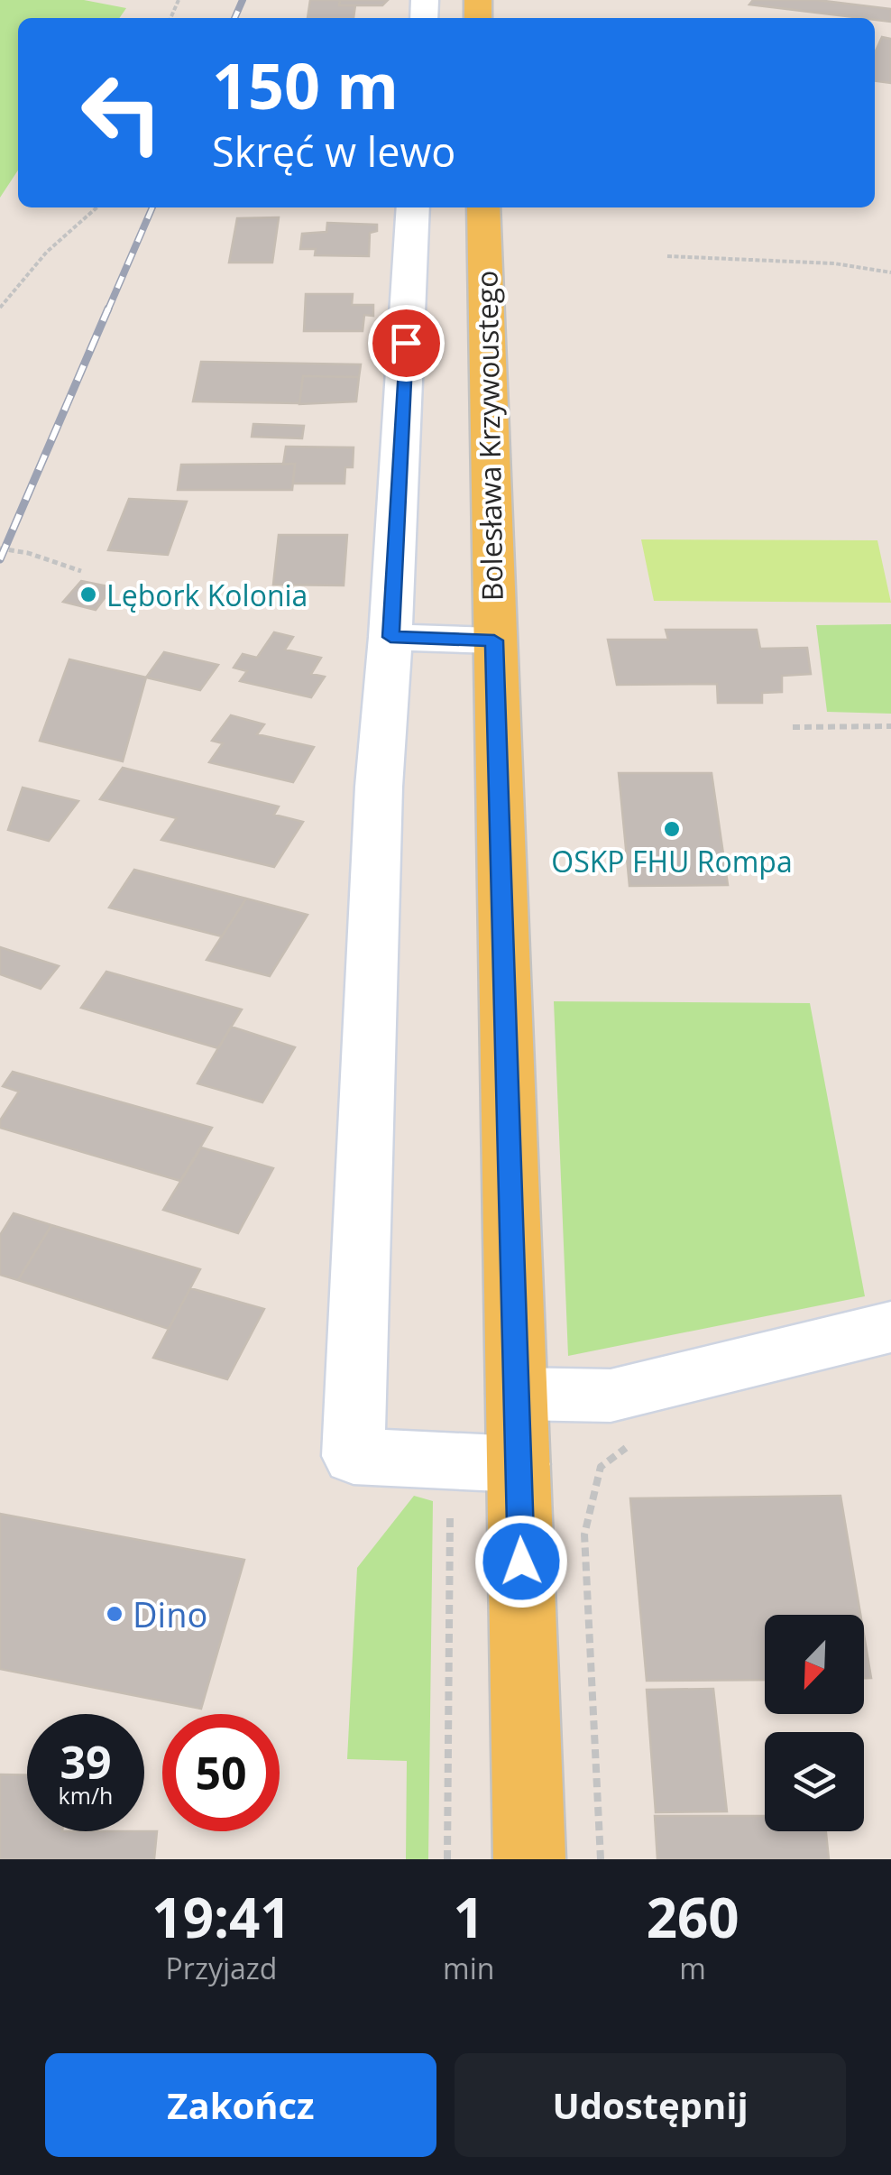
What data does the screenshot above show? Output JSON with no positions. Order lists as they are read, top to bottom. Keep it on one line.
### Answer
{"streets":{"main road":["Bolesława Krzywoustego"]},"places":["Lębork Kolonia","OSKP FHU Rompa","Dino"],"north":"bottom left","page":{"turn":["150 m","Skręć w lewo"],"speed":"39 km/h","limit":"50","eta":["19:41","Przyjazd","1","min","260","m"],"buttons":["Zakończ","Udostępnij"]}}
